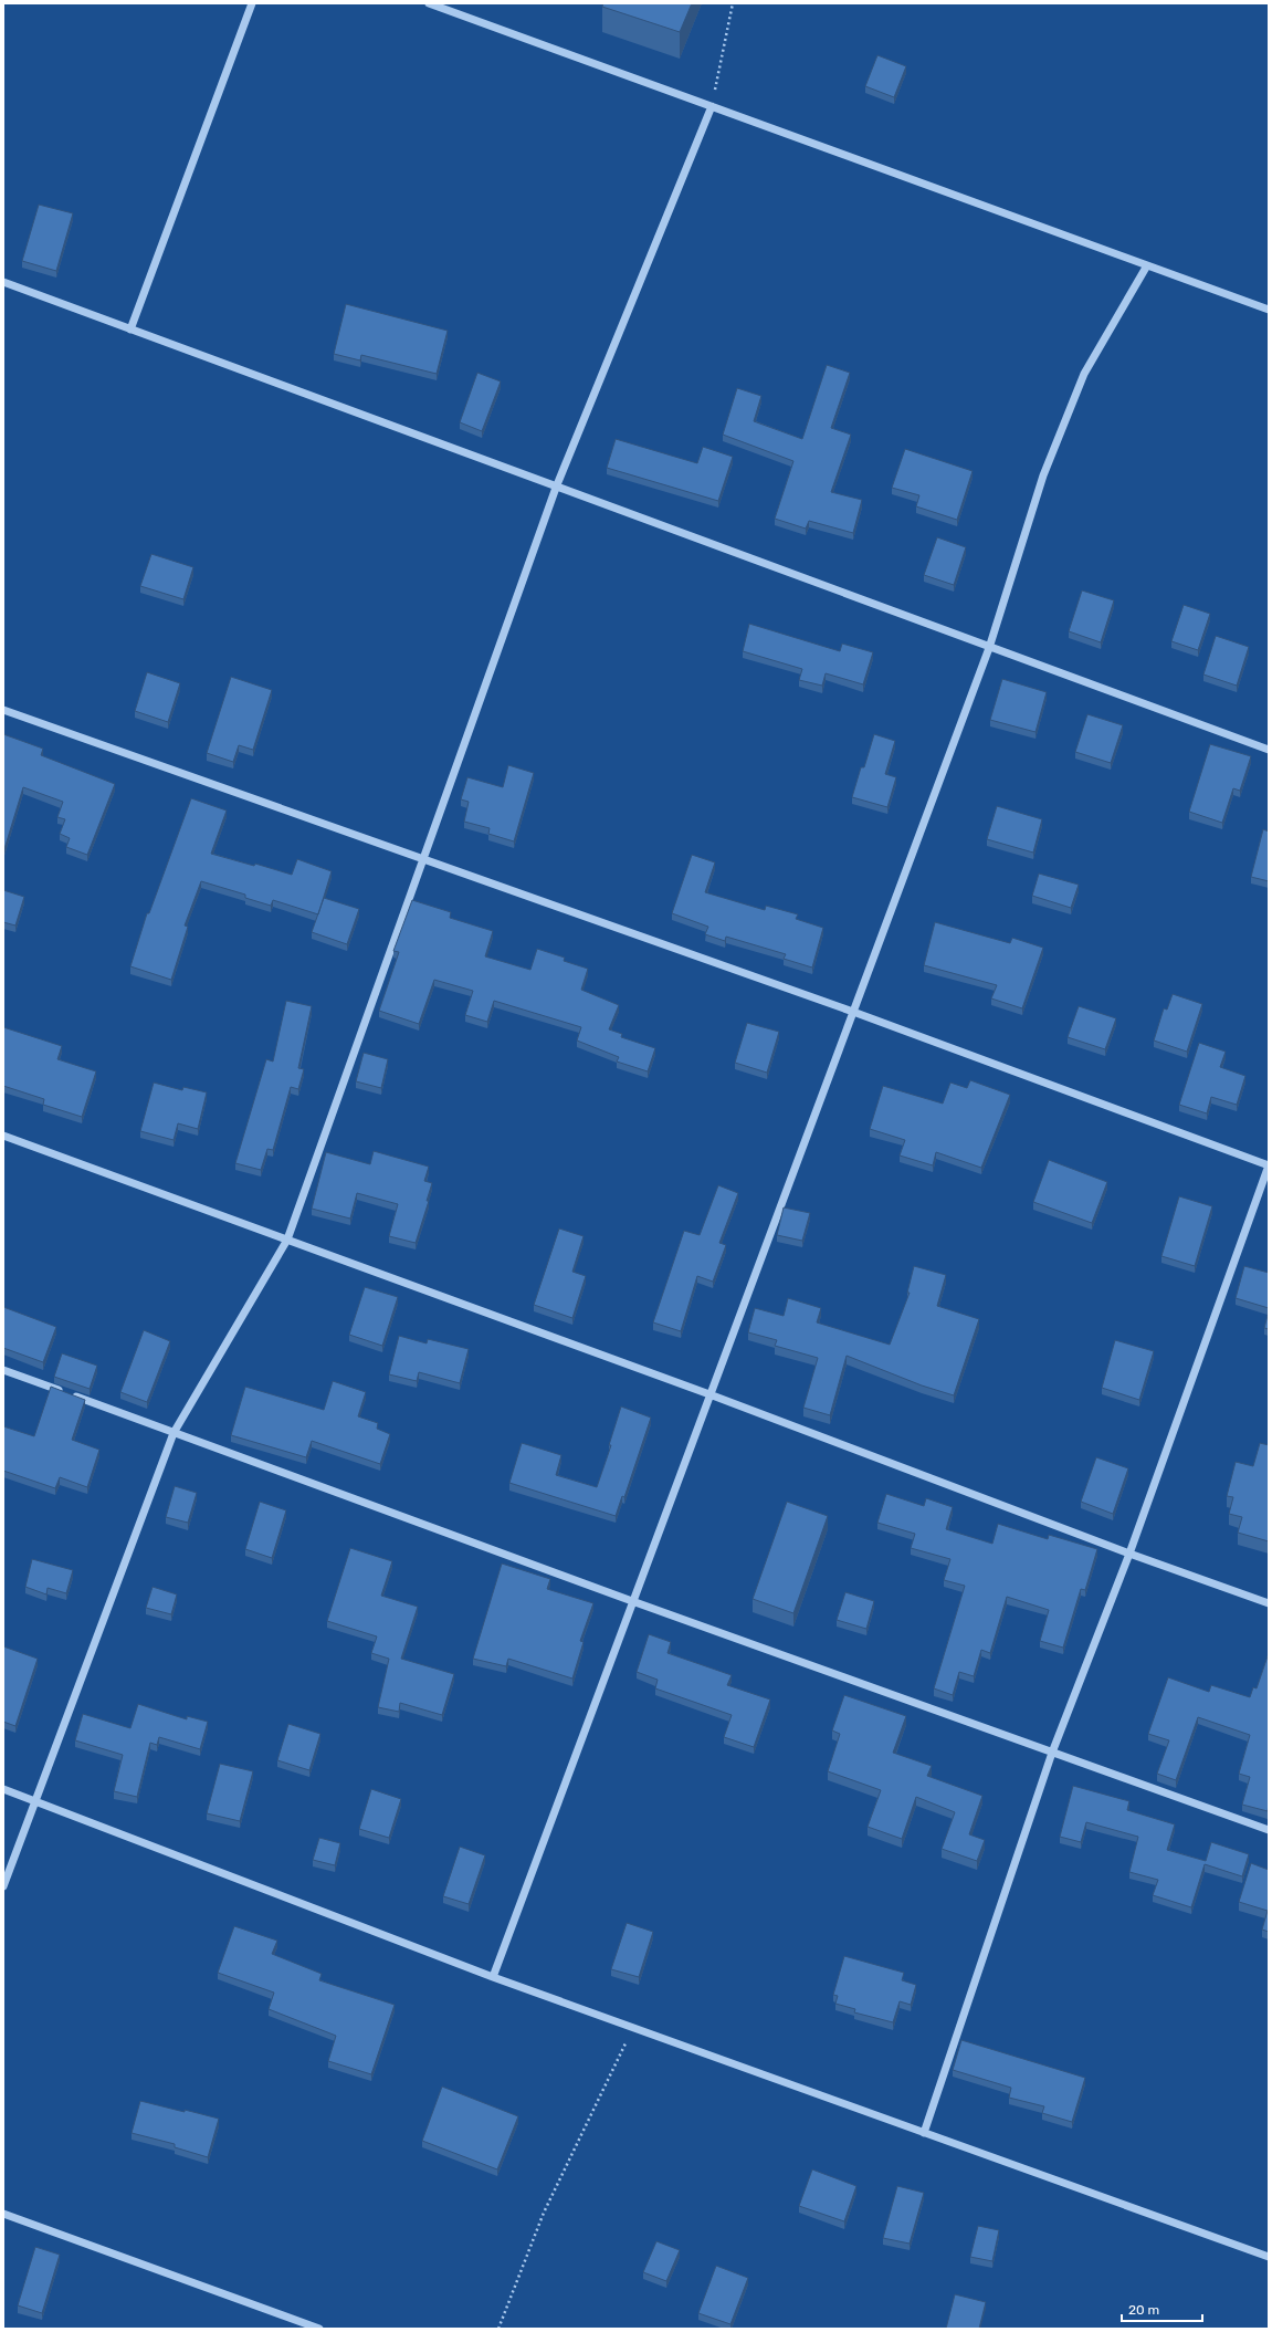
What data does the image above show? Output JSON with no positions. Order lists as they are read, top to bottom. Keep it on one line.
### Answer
{"scale_bar":"20 m"}
